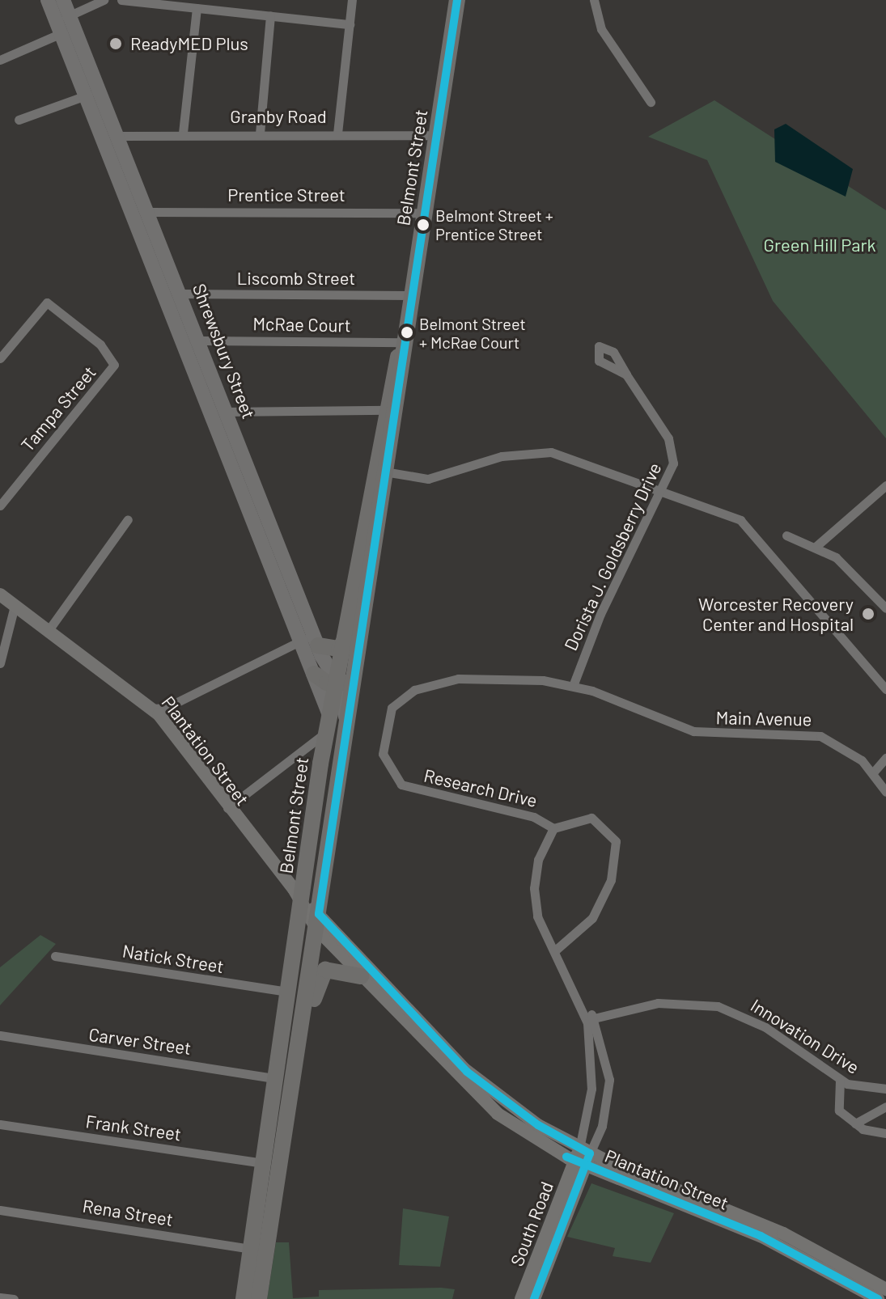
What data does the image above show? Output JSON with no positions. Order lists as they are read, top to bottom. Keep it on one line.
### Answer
{"streets":{"highway":["Belmont Street"],"main road":["Shrewsbury Street","Plantation Street","South Road"],"street":["Granby Road","Prentice Street","Liscomb Street","McRae Court","Tampa Street","Dorista J. Goldsberry Drive","Main Avenue","Research Drive","Natick Street","Innovation Drive","Carver Street","Frank Street","Rena Street"]},"crossings":[["Granby Road","Belmont Street"],["Granby Road","Shrewsbury Street"],["Belmont Street","Prentice Street"],["Belmont Street","Liscomb Street"],["Belmont Street","McRae Court"],["Belmont Street","Shrewsbury Street"],["Belmont Street","Plantation Street"],["Belmont Street","Natick Street"],["Belmont Street","Carver Street"],["Belmont Street","Frank Street"],["Belmont Street","Rena Street"],["Prentice Street","Shrewsbury Street"],["Liscomb Street","Shrewsbury Street"],["McRae Court","Shrewsbury Street"],["Dorista J. Goldsberry Drive","Main Avenue"],["Dorista J. Goldsberry Drive","Research Drive"],["Main Avenue","Research Drive"],["Plantation Street","Research Drive"],["Plantation Street","South Road"],["Research Drive","Innovation Drive"],["Research Drive","South Road"]],"parks":["Green Hill Park"],"places":["ReadyMED Plus","Belmont Street + Prentice Street","Belmont Street + McRae Court","Worcester Recovery Center and Hospital"]}
